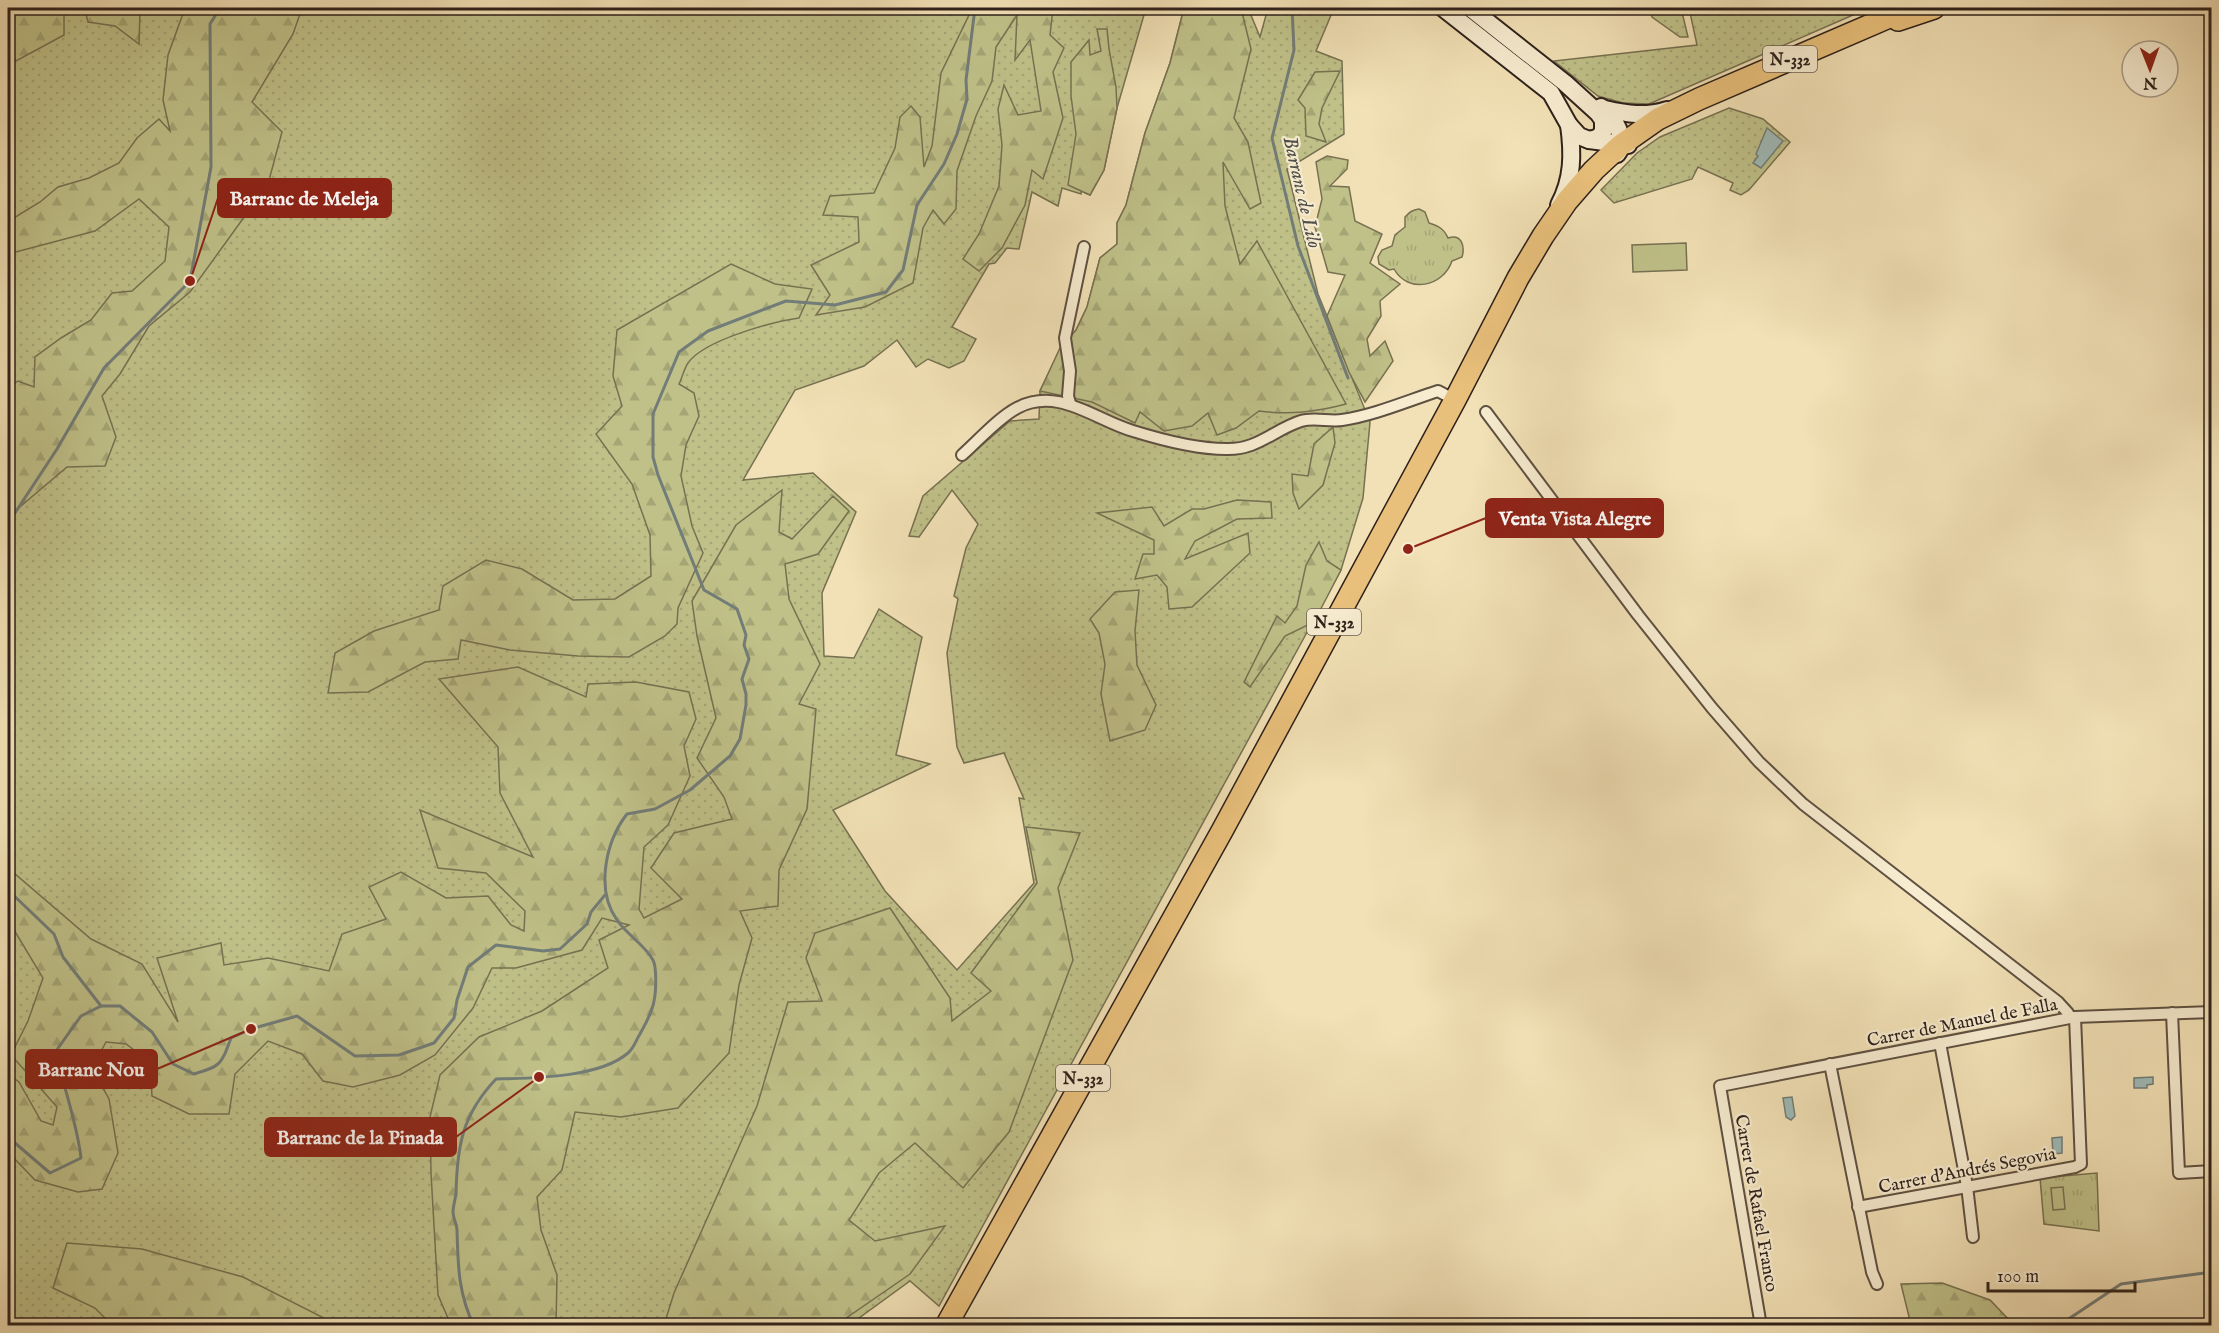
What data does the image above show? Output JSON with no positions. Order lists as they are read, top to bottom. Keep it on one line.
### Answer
{"streets":{"highway":["N-332"],"street":["Carrer de Manuel de Falla","Carrer d'Andrés Segovia","Carrer de Rafael Franco"]},"crossings":[["Carrer de Manuel de Falla","Carrer d'Andrés Segovia"],["Carrer de Manuel de Falla","Carrer de Rafael Franco"]],"water":["Barranc de Lilo"],"places":["Barranc de Meleja","Venta Vista Alegre","Barranc Nou","Barranc de la Pinada"],"scale_bar":"100 m","north":"bottom"}
